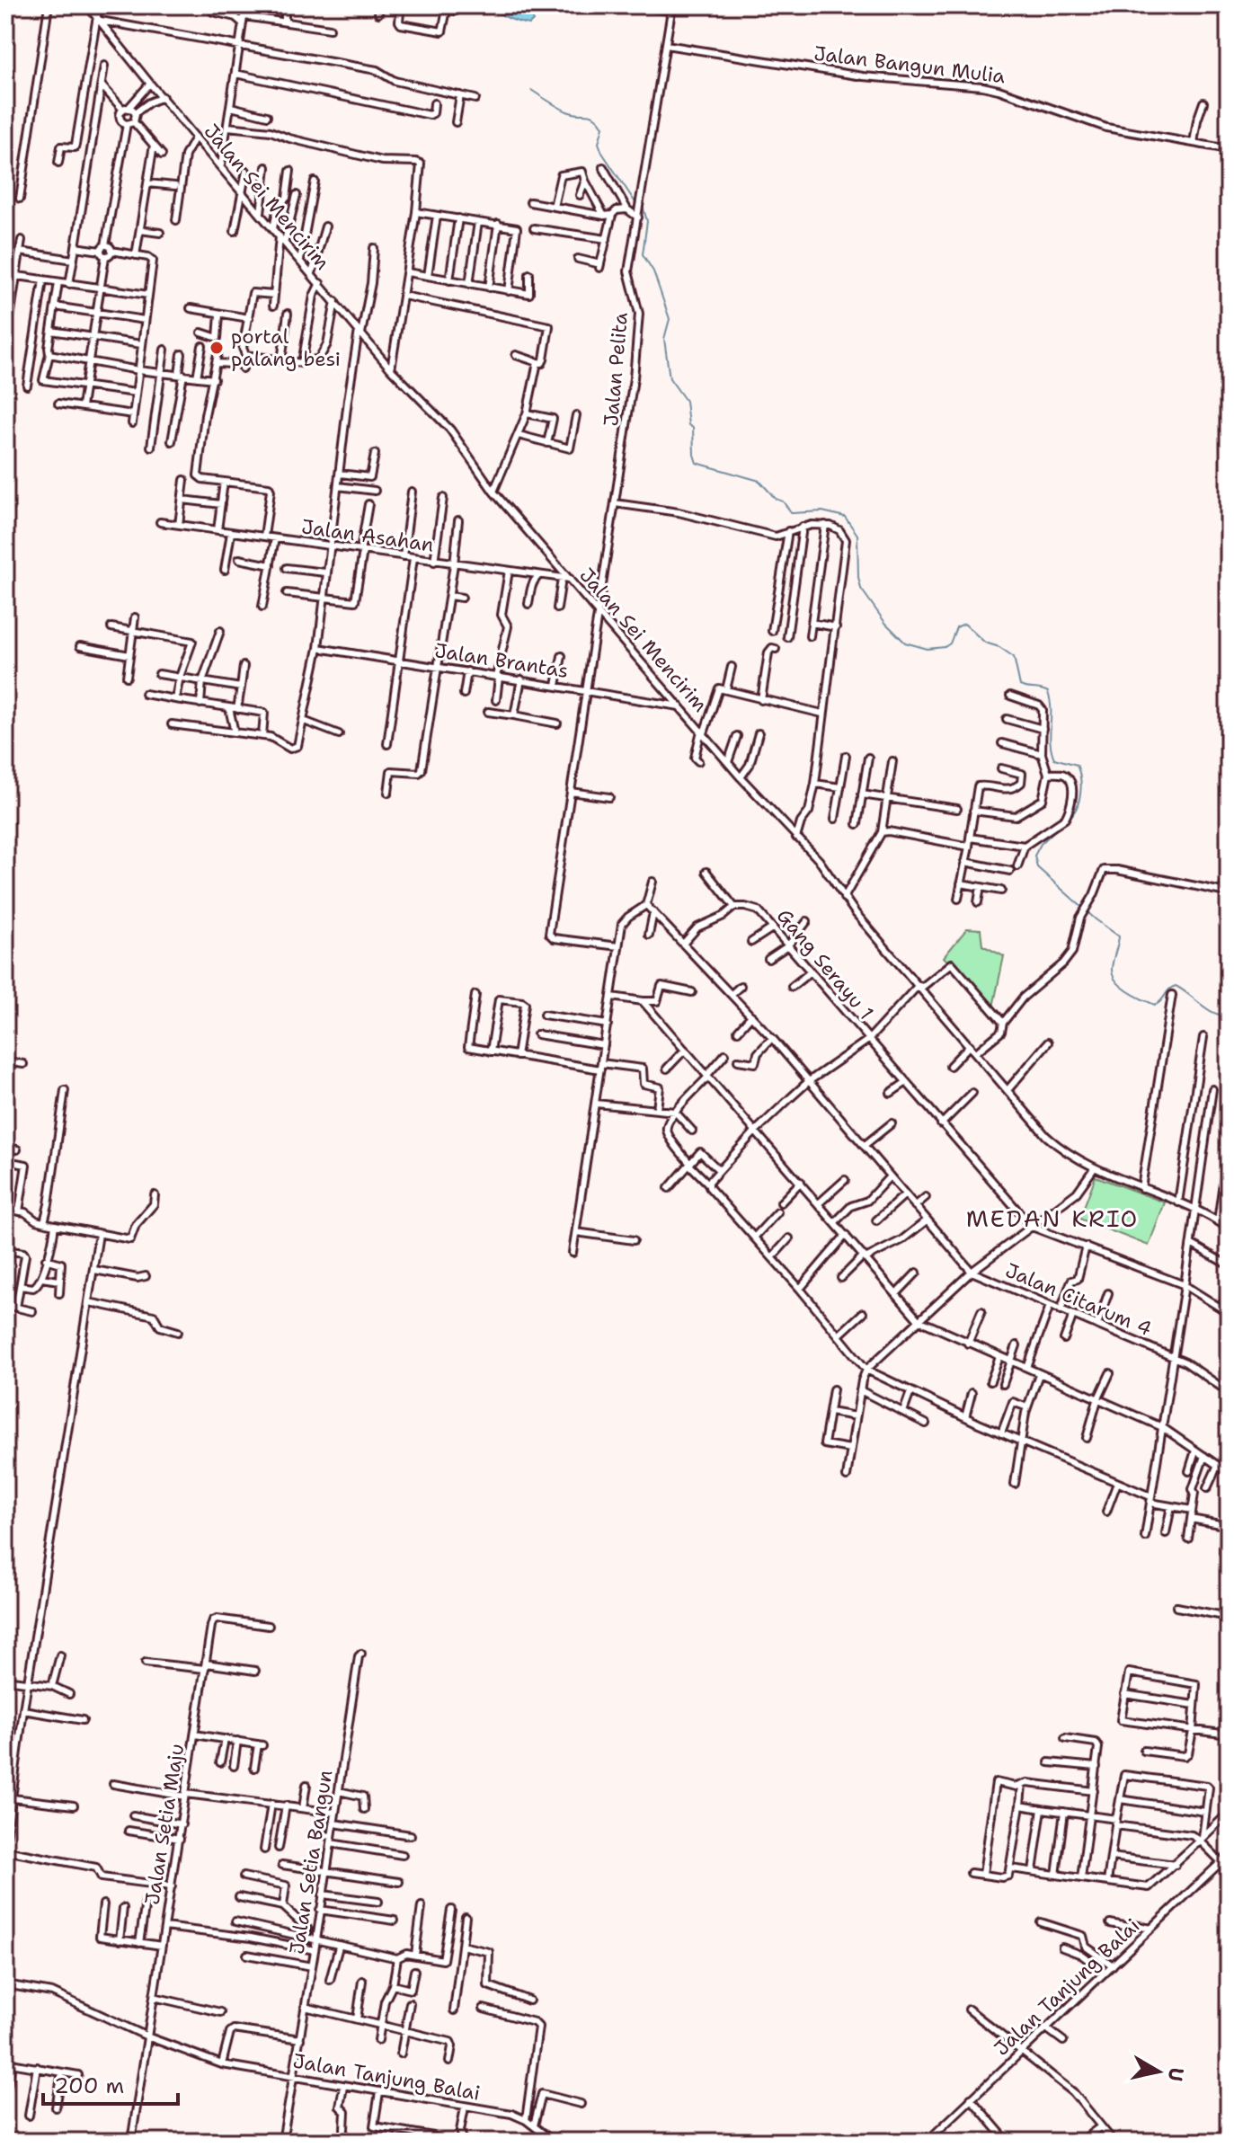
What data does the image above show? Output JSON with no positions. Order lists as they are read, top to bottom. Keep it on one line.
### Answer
{"streets":{"street":["Jalan Bangun Mulia","Jalan Sei Mencirim","Jalan Pelita","Jalan Asahan","Jalan Brantas","Gang Serayu 1","Jalan Citarum 4","Jalan Setia Maju","Jalan Setia Bangun","Jalan Tanjung Balai"]},"crossings":[["Jalan Bangun Mulia","Jalan Pelita"],["Jalan Sei Mencirim","Jalan Pelita"],["Jalan Sei Mencirim","Jalan Asahan"],["Jalan Sei Mencirim","Jalan Brantas"],["Jalan Pelita","Jalan Brantas"],["Jalan Setia Maju","Jalan Tanjung Balai"],["Jalan Setia Bangun","Jalan Tanjung Balai"]],"districts":["MEDAN KRIO"],"places":["portal palang besi"],"scale_bar":"200 m","north":"right"}
